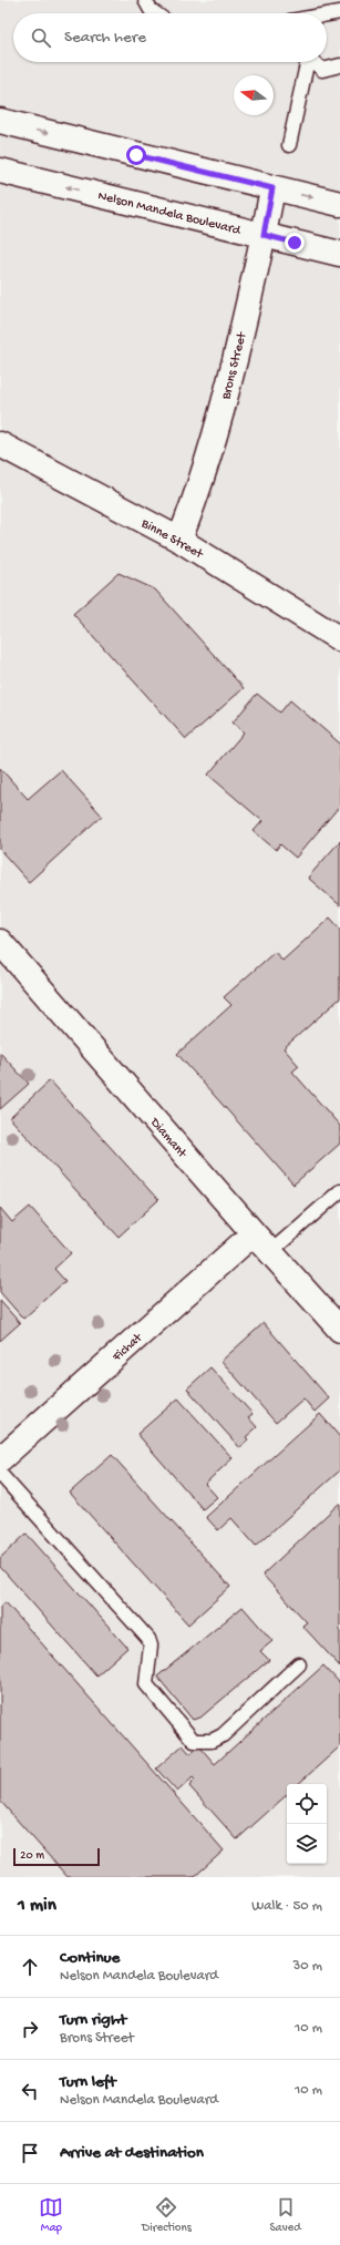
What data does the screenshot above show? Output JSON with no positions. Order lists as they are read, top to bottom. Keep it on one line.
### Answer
{"streets":{"street":["Nelson Mandela Boulevard","Brons Street","Binne Street","Diamant","Fichat"]},"crossings":[["Nelson Mandela Boulevard","Brons Street"],["Brons Street","Binne Street"],["Diamant","Fichat"]],"scale_bar":"20 m","north":"left","page":{"search":"Search here","scale":"20 m","heading":["1 min","Walk · 50 m"],"list":[["Continue","Nelson Mandela Boulevard","30 m"],["Turn right","Brons Street","10 m"],["Turn left","Nelson Mandela Boulevard","10 m"],"Arrive at destination"],"nav":["Map","Directions","Saved"]}}
